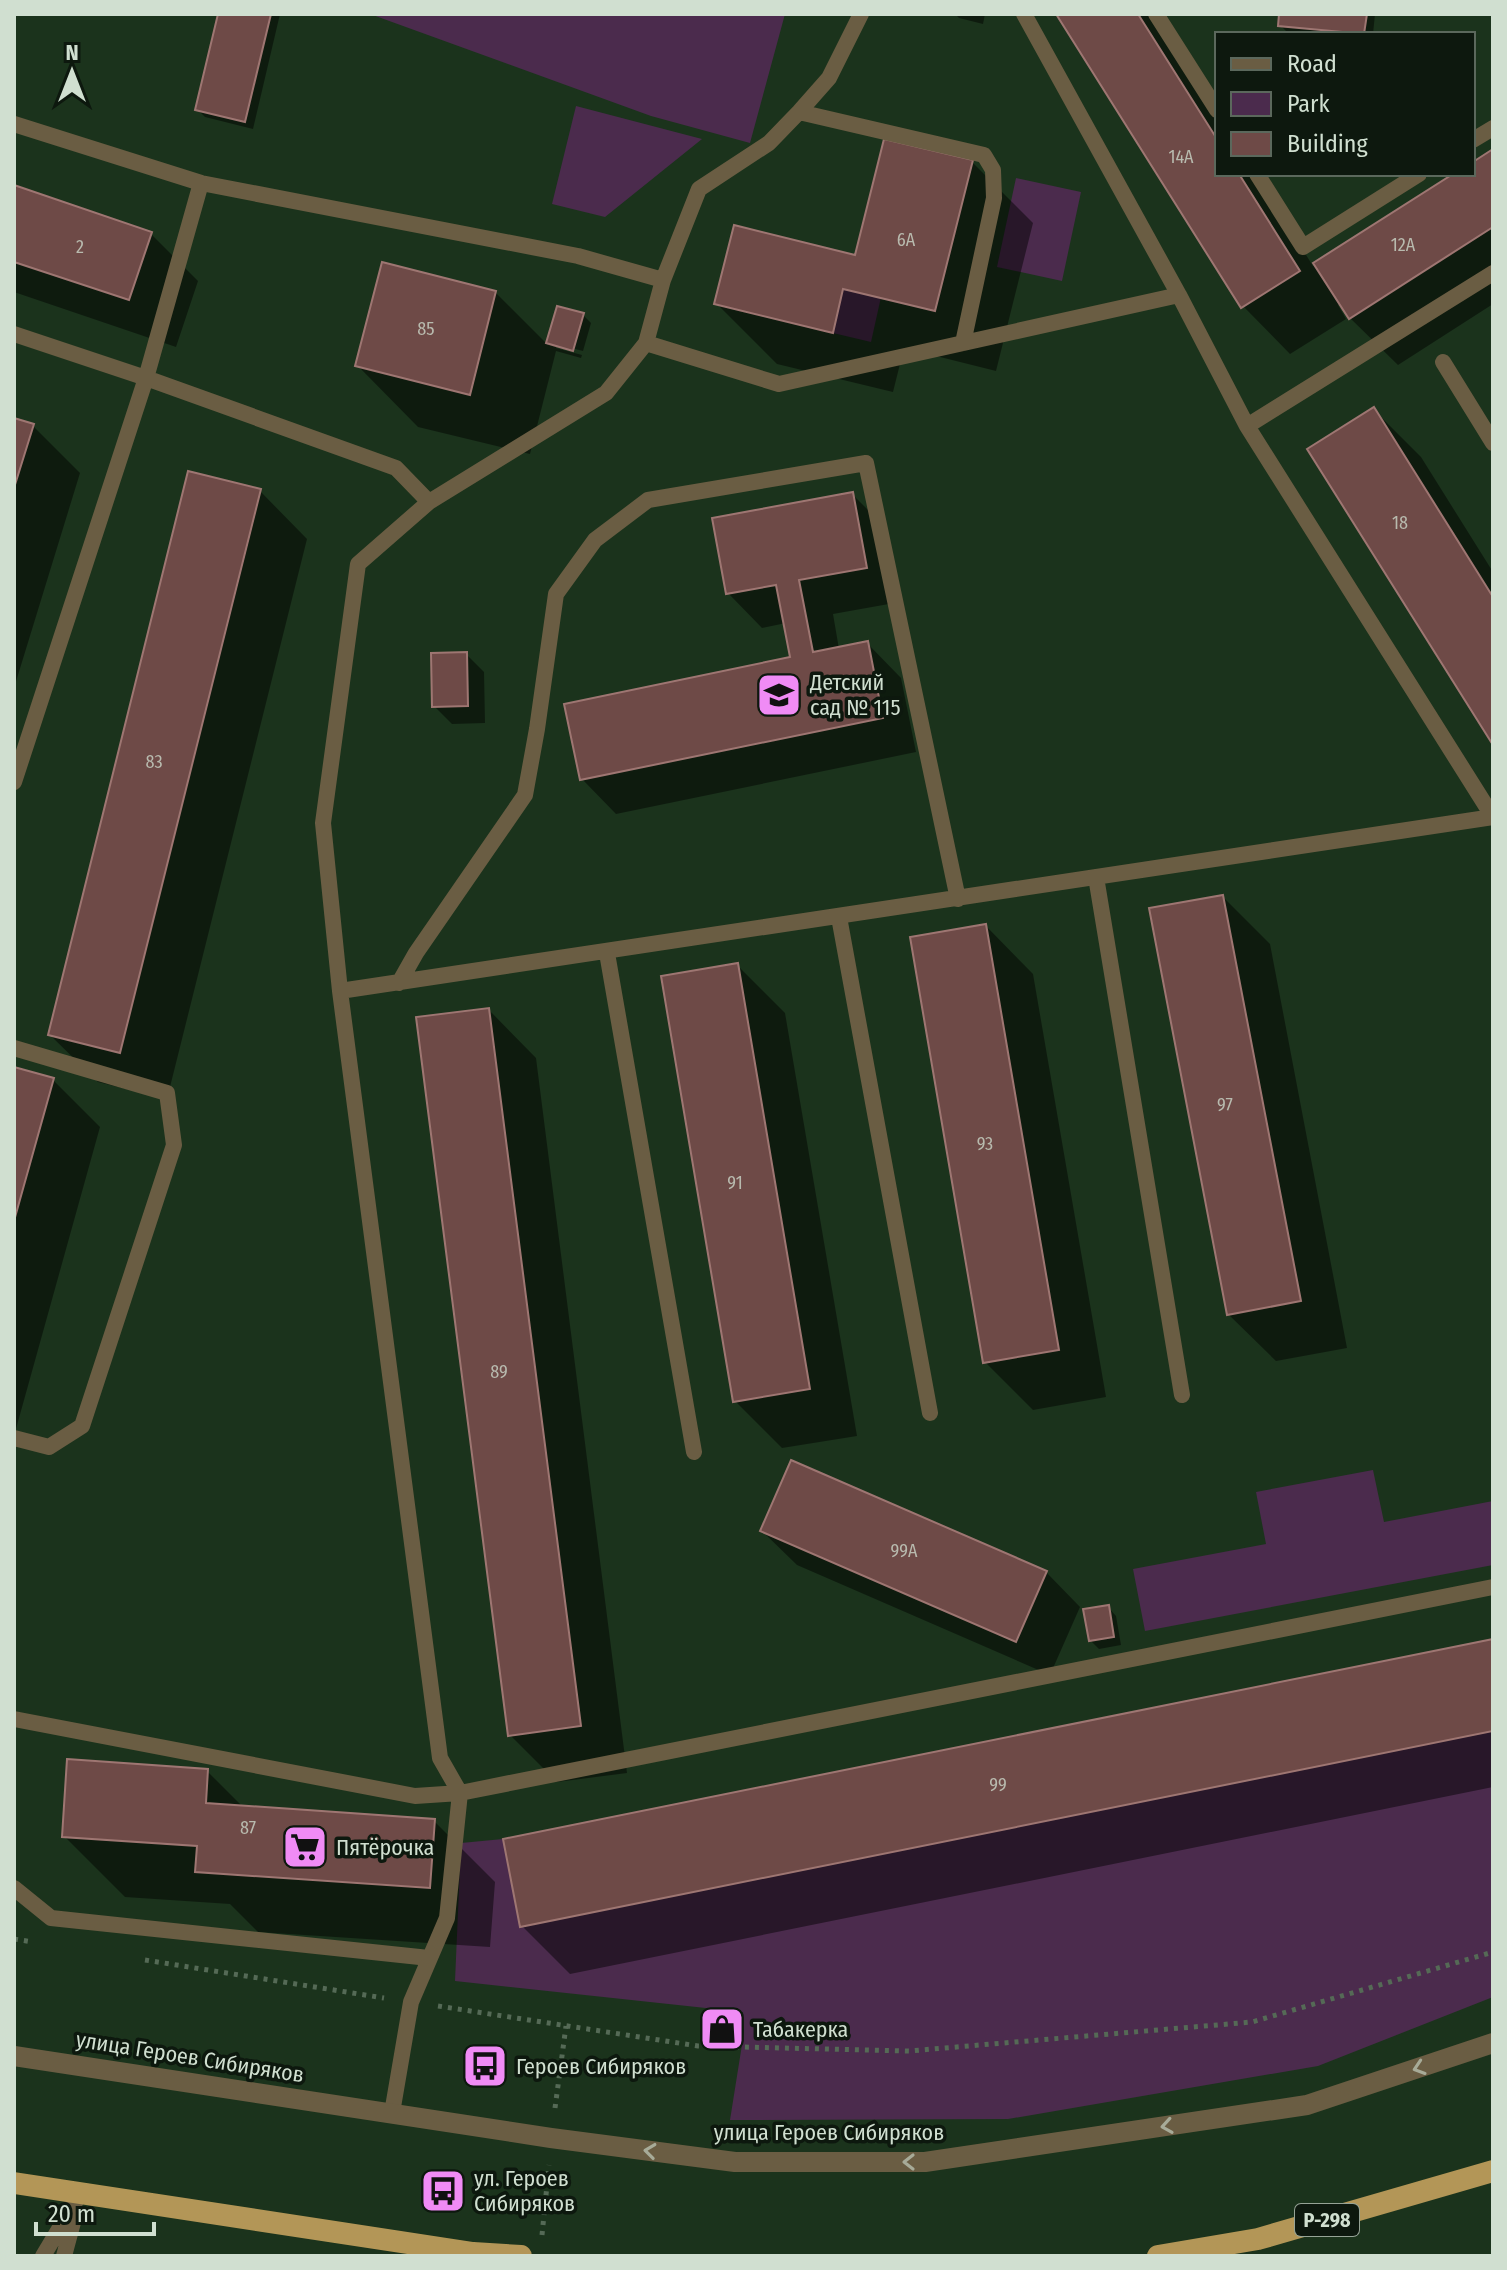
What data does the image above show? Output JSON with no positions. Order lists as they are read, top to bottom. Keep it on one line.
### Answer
{"streets":{"highway":["Р-298"],"street":["улица Героев Сибиряков"]},"one_way":["улица Героев Сибиряков"],"places":{"school or university":["Детский сад № 115"],"supermarket":["Пятёрочка"],"shop":["Табакерка"],"bus stop":["Героев Сибиряков","ул. Героев Сибиряков"]},"house_numbers":["14А","6А","12А","2","85","18","83","97","93","91","89","99А","99","87"],"legend":["Road","Park","Building"],"scale_bar":"20 m","north":"top"}
